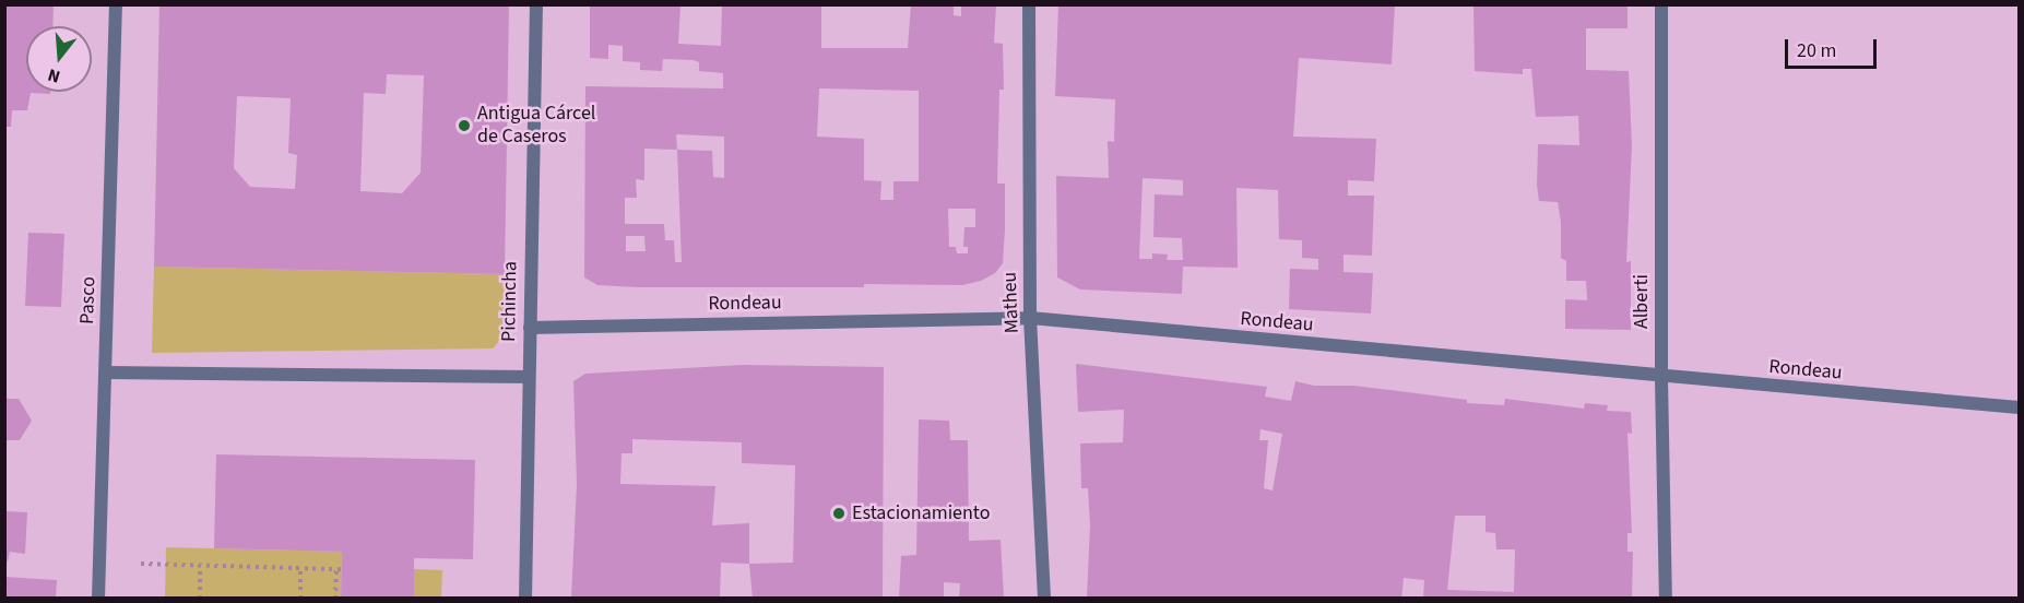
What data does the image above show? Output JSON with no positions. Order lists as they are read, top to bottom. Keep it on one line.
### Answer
{"streets":{"street":["Pasco","Pichincha","Alberti","Matheu","Rondeau"]},"crossings":[["Pichincha","Rondeau"],["Alberti","Rondeau"],["Matheu","Rondeau"]],"places":["Antigua Cárcel de Caseros","Estacionamiento"],"scale_bar":"20 m","north":"bottom"}
